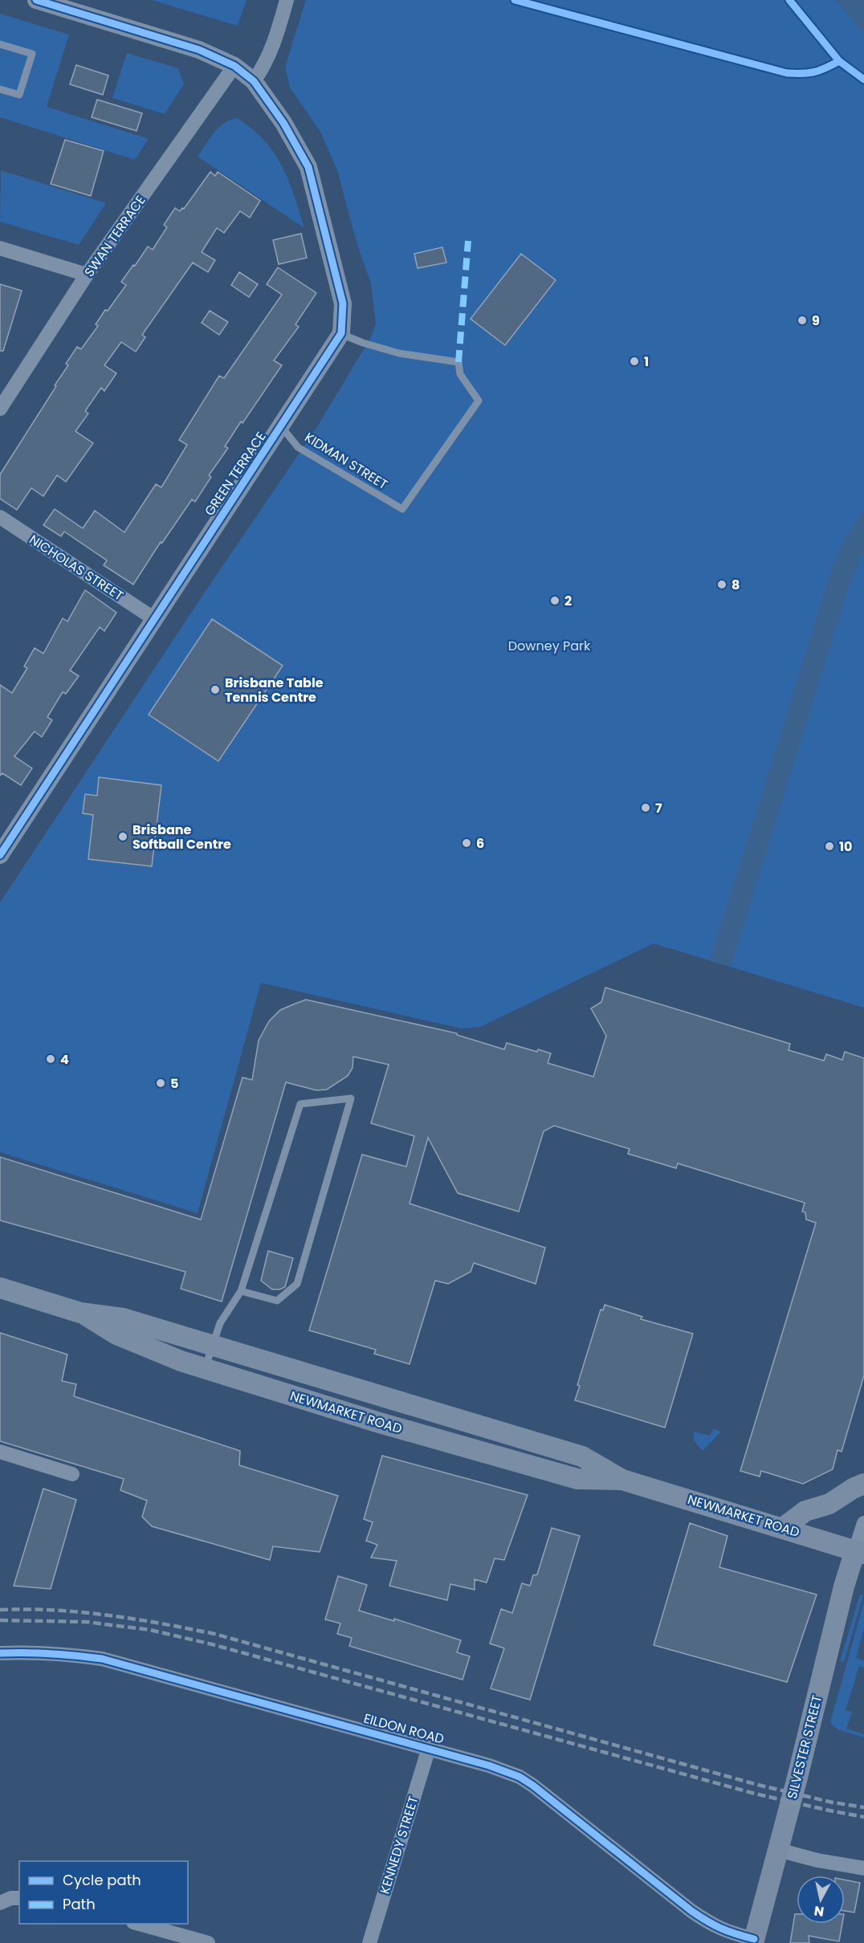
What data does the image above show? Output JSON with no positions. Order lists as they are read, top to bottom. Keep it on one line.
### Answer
{"streets":{"main road":["NEWMARKET ROAD","SILVESTER STREET"],"street":["SWAN TERRACE","GREEN TERRACE","NICHOLAS STREET","EILDON ROAD","KENNEDY STREET"],"lane":["KIDMAN STREET"]},"crossings":[["SWAN TERRACE","GREEN TERRACE"],["KIDMAN STREET","GREEN TERRACE"],["GREEN TERRACE","NICHOLAS STREET"],["NEWMARKET ROAD","SILVESTER STREET"],["EILDON ROAD","SILVESTER STREET"],["EILDON ROAD","KENNEDY STREET"]],"parks":["Downey Park"],"places":["9","1","8","2","Brisbane Table Tennis Centre","7","Brisbane Softball Centre","6","10","4","5"],"legend":["Cycle path","Path"],"north":"bottom"}
